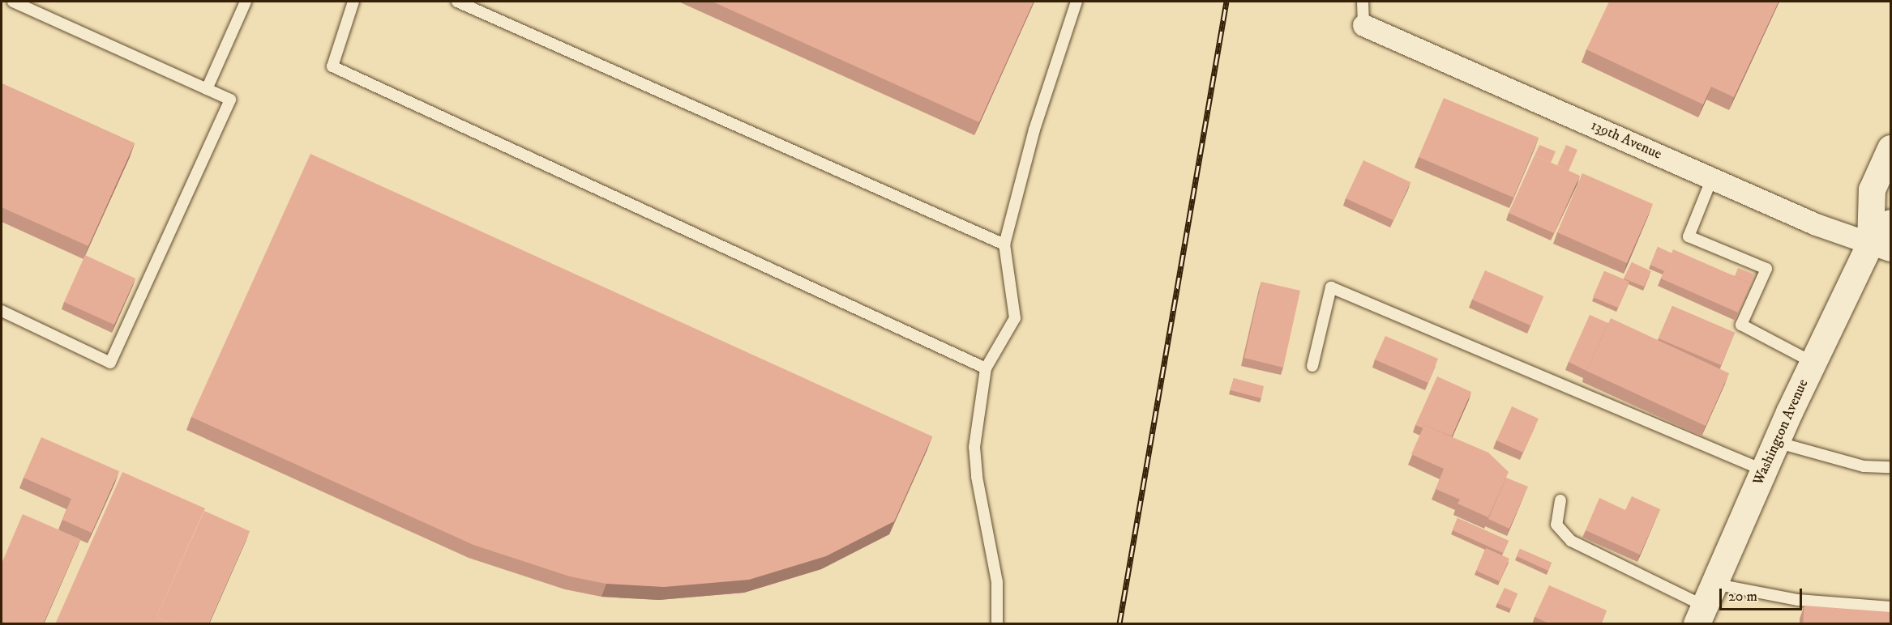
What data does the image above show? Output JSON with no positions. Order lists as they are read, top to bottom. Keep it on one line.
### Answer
{"streets":{"main road":["Washington Avenue"],"street":["139th Avenue"]},"crossings":[["139th Avenue","Washington Avenue"]],"scale_bar":"20 m"}
